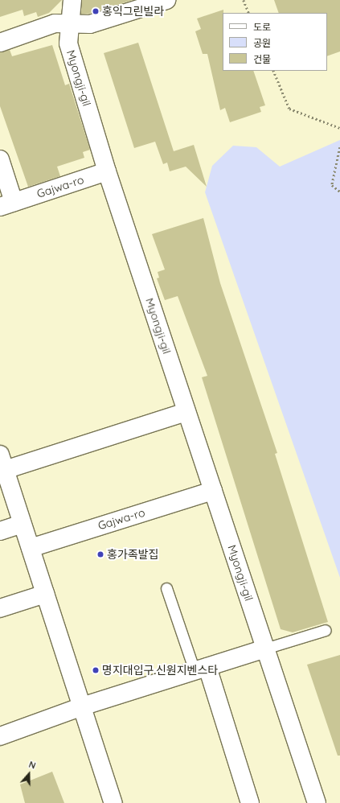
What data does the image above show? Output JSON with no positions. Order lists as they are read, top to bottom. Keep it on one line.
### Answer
{"streets":{"street":["Myongji-gil","Gajwa-ro"]},"crossings":[["Myongji-gil","Gajwa-ro"]],"places":["홍익그린빌라","홍가족발집","명지대입구.신원지벤스타"],"legend":["도로","공원","건물"],"north":"top"}
